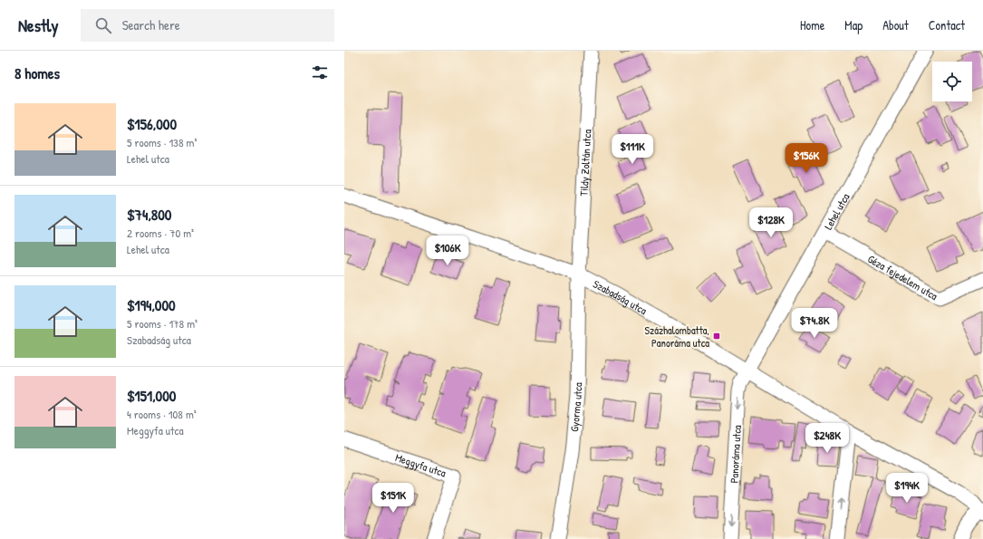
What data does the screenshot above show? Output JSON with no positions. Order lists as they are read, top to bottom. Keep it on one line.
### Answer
{"streets":{"street":["Tildy Zoltán utca","Lehel utca","Géza fejedelem utca","Szabadság utca","Gyorma utca","Panoráma utca","Meggyfa utca"]},"crossings":[["Tildy Zoltán utca","Szabadság utca"],["Tildy Zoltán utca","Gyorma utca"],["Lehel utca","Géza fejedelem utca"],["Lehel utca","Szabadság utca"],["Lehel utca","Panoráma utca"],["Szabadság utca","Gyorma utca"],["Szabadság utca","Panoráma utca"]],"places":{"transit":["Százhalombatta, Panoráma utca"]},"page":{"header":"Nestly","search":"Search here","nav":["Home","Map","About","Contact"],"heading":"8 homes","list":[{"name":"$156,000","note":"5 rooms · 138 m² · Lehel utca"},{"name":"$74,800","note":"2 rooms · 70 m² · Lehel utca"},{"name":"$194,000","note":"5 rooms · 178 m² · Szabadság utca"},{"name":"$151,000","note":"4 rooms · 108 m² · Meggyfa utca"}],"price":["$111K","$156K","$128K","$106K","$74.8K","$248K","$194K","$151K"]}}
